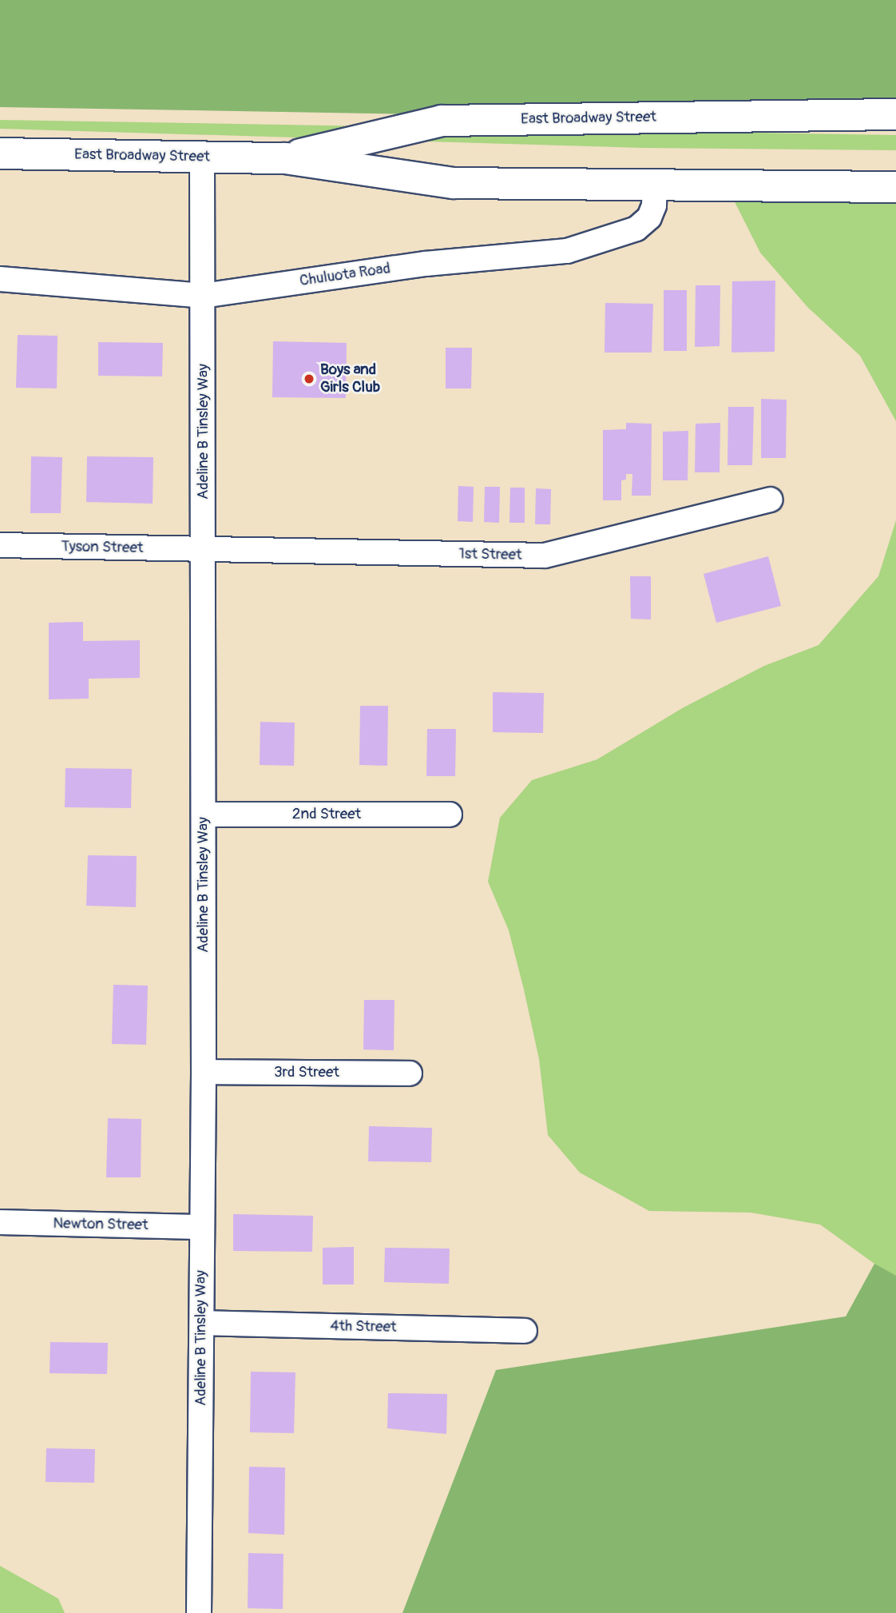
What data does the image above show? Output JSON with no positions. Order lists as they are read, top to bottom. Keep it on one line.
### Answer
{"streets":{"main road":["East Broadway Street"],"street":["Chuluota Road","Adeline B Tinsley Way","Tyson Street","1st Street","2nd Street","3rd Street","Newton Street","4th Street"]},"crossings":[["East Broadway Street","Chuluota Road"],["East Broadway Street","Adeline B Tinsley Way"],["Chuluota Road","Adeline B Tinsley Way"],["Adeline B Tinsley Way","Tyson Street"],["Adeline B Tinsley Way","1st Street"],["Adeline B Tinsley Way","2nd Street"],["Adeline B Tinsley Way","3rd Street"],["Adeline B Tinsley Way","Newton Street"],["Adeline B Tinsley Way","4th Street"],["Tyson Street","1st Street"]],"places":["Boys and Girls Club"]}
